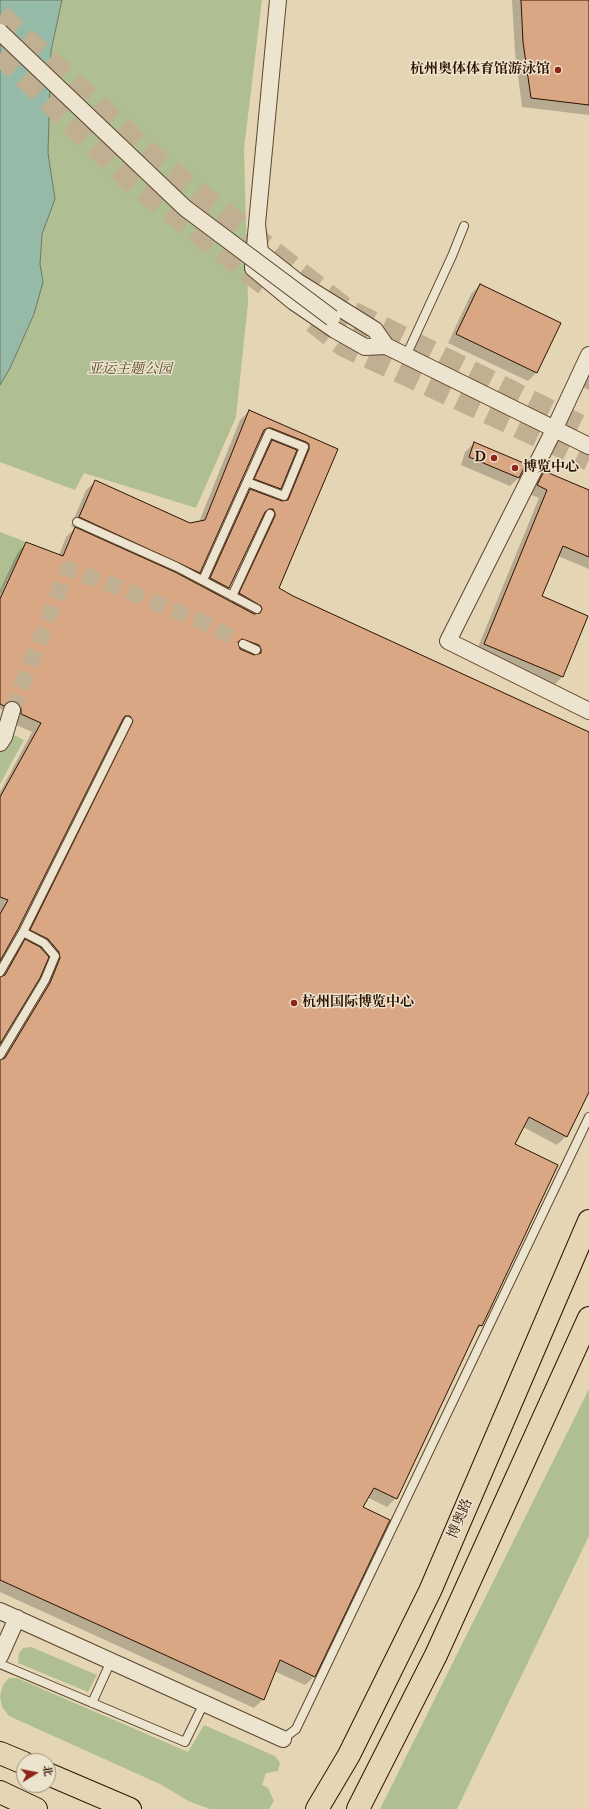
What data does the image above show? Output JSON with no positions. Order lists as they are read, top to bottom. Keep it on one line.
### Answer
{"streets":{"main road":["博奥路"]},"parks":["亚运主题公园"],"places":["杭州奥体体育馆游泳馆","D","博览中心","杭州国际博览中心"],"north":"right"}
